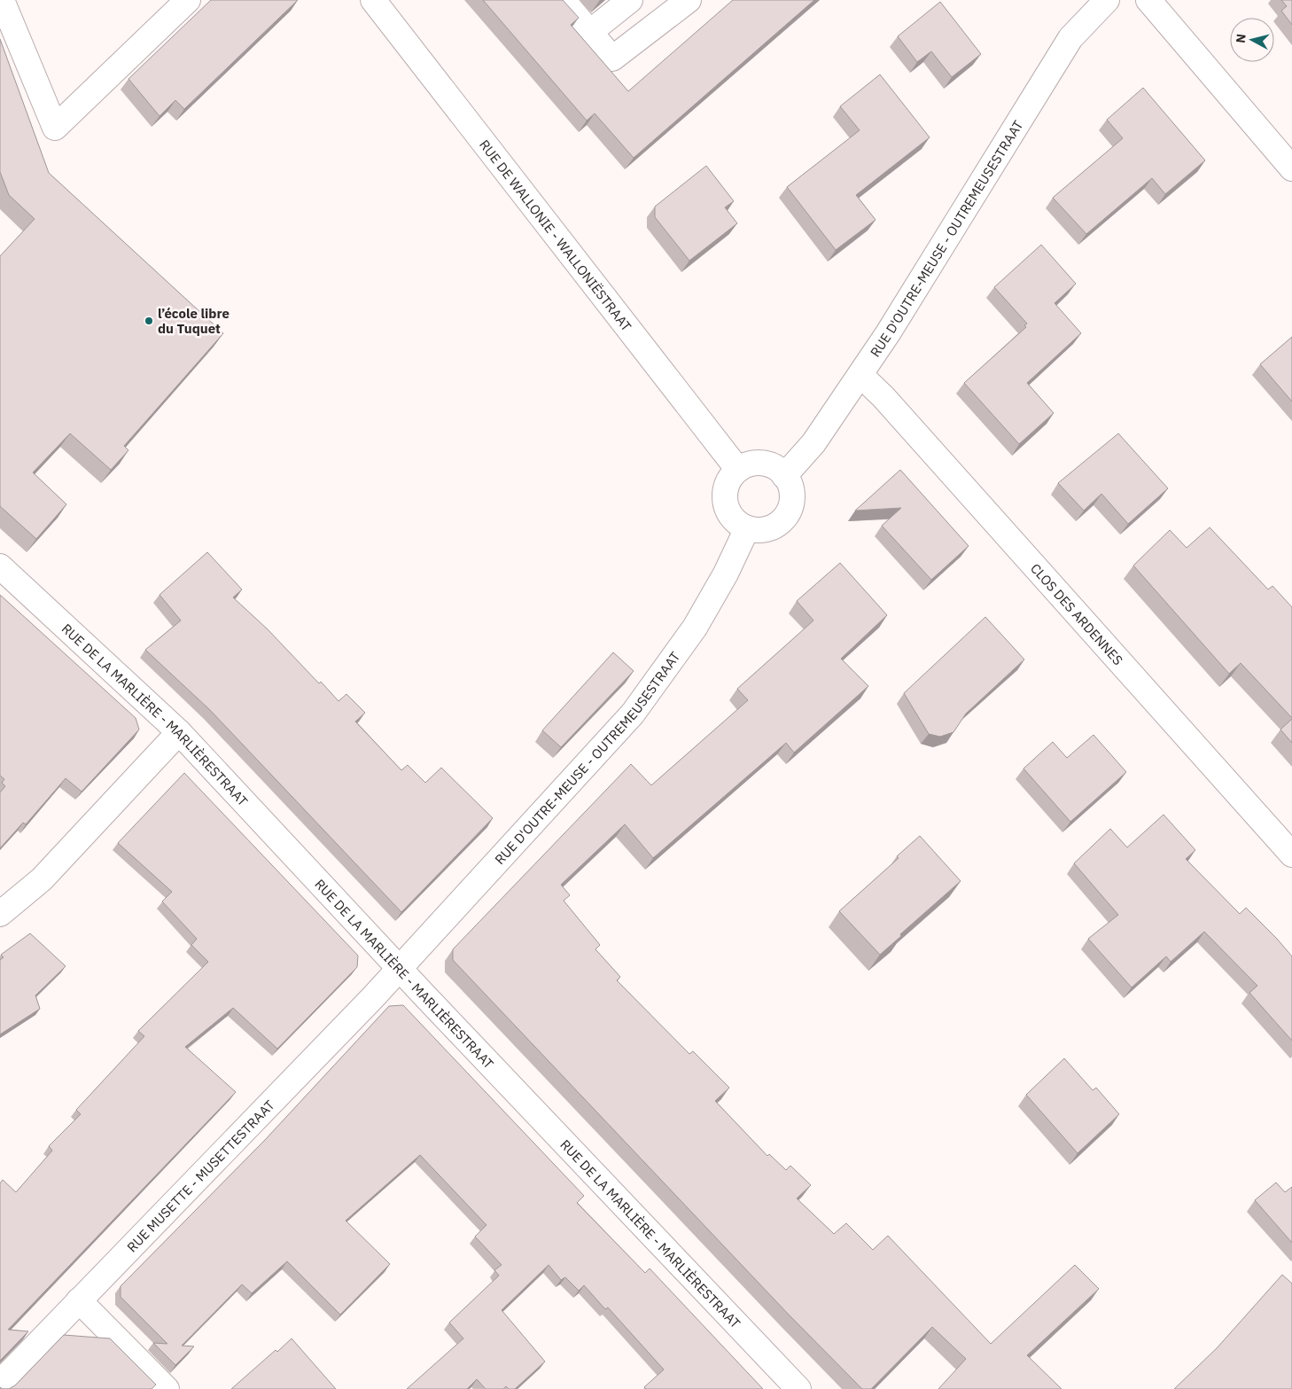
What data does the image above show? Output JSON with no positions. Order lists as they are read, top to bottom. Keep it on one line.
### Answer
{"streets":{"street":["RUE DE WALLONIE - WALLONIËSTRAAT","RUE D'OUTRE-MEUSE - OUTREMEUSESTRAAT","CLOS DES ARDENNES","RUE DE LA MARLIÈRE - MARLIÈRESTRAAT","RUE MUSETTE - MUSETTESTRAAT"]},"crossings":[["RUE DE WALLONIE - WALLONIËSTRAAT","RUE D'OUTRE-MEUSE - OUTREMEUSESTRAAT"],["RUE D'OUTRE-MEUSE - OUTREMEUSESTRAAT","CLOS DES ARDENNES"],["RUE D'OUTRE-MEUSE - OUTREMEUSESTRAAT","RUE DE LA MARLIÈRE - MARLIÈRESTRAAT"],["RUE D'OUTRE-MEUSE - OUTREMEUSESTRAAT","RUE MUSETTE - MUSETTESTRAAT"],["RUE DE LA MARLIÈRE - MARLIÈRESTRAAT","RUE MUSETTE - MUSETTESTRAAT"]],"places":["l’école libre du Tuquet"],"north":"left"}
